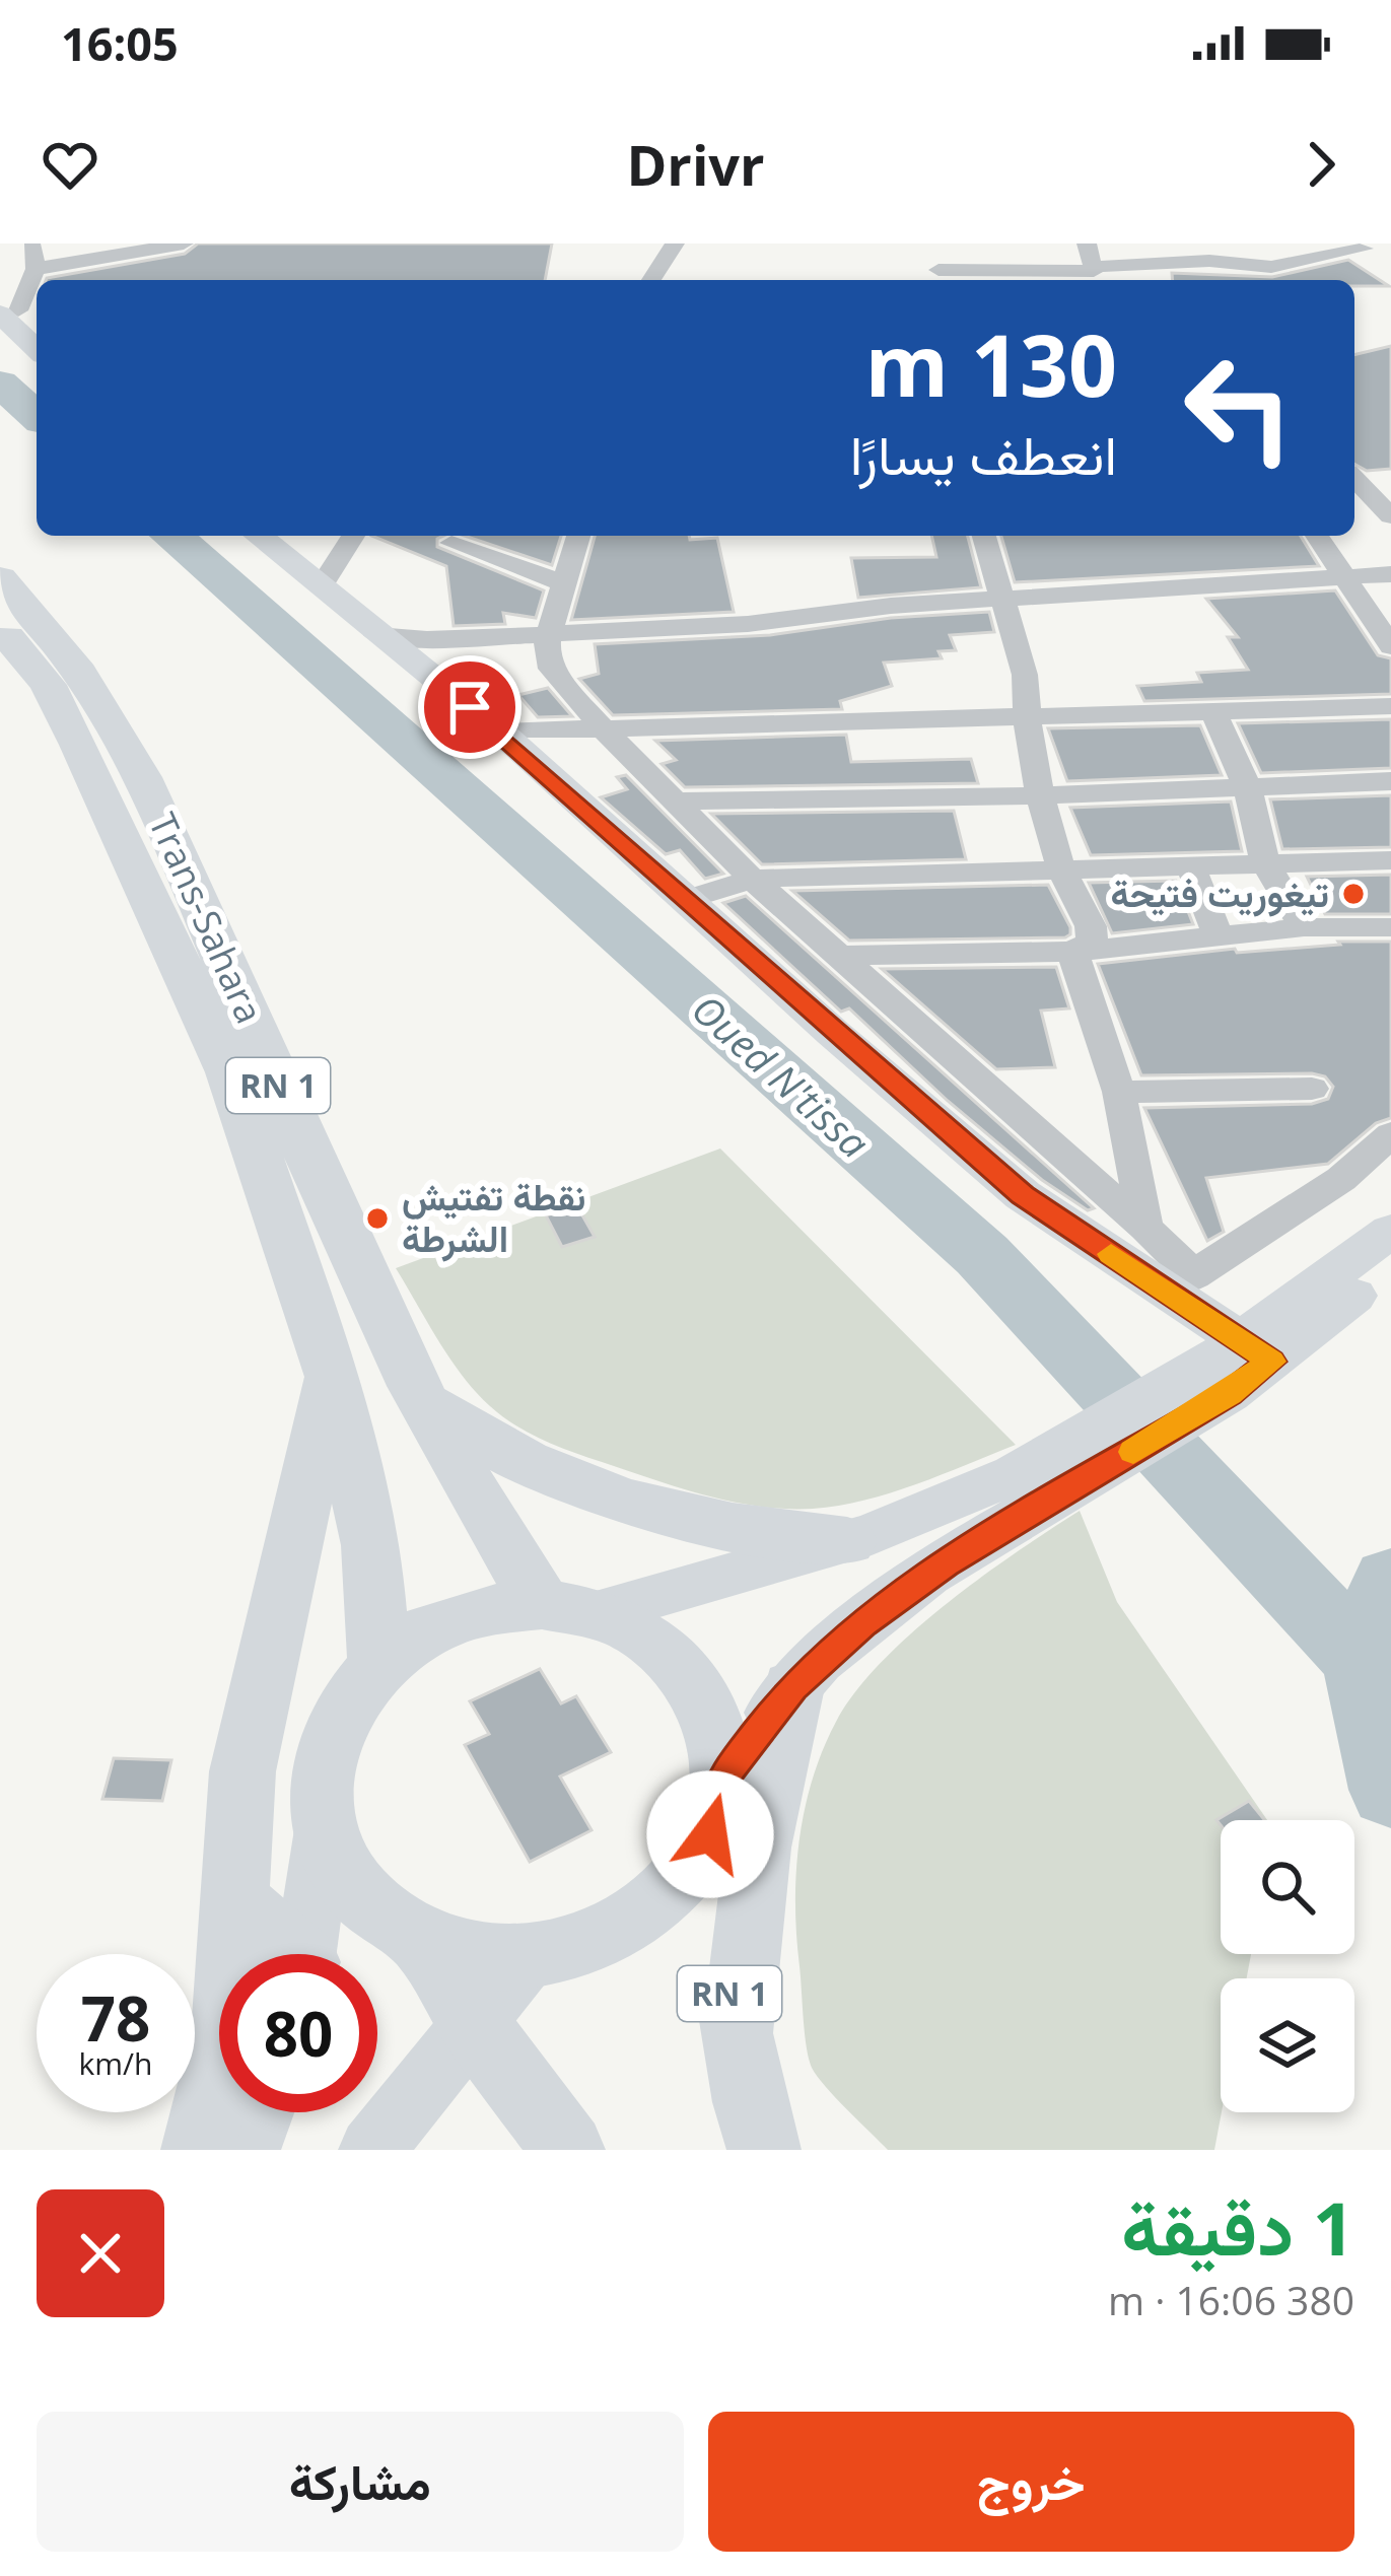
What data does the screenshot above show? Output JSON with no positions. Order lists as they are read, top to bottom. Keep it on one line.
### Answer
{"streets":{"highway":["Trans-Sahara","RN 1"]},"crossings":[["Trans-Sahara","RN 1"]],"water":["Oued N'tissa"],"places":["تيغوريت فتيحة","نقطة تفتيش الشرطة"],"page":{"status":"16:05","header":"Drivr","turn":["130 m","انعطف يسارًا"],"speed":"78 km/h","limit":"80","heading":["1 دقيقة","380 m · 16:06"],"buttons":["خروج","مشاركة"]}}
